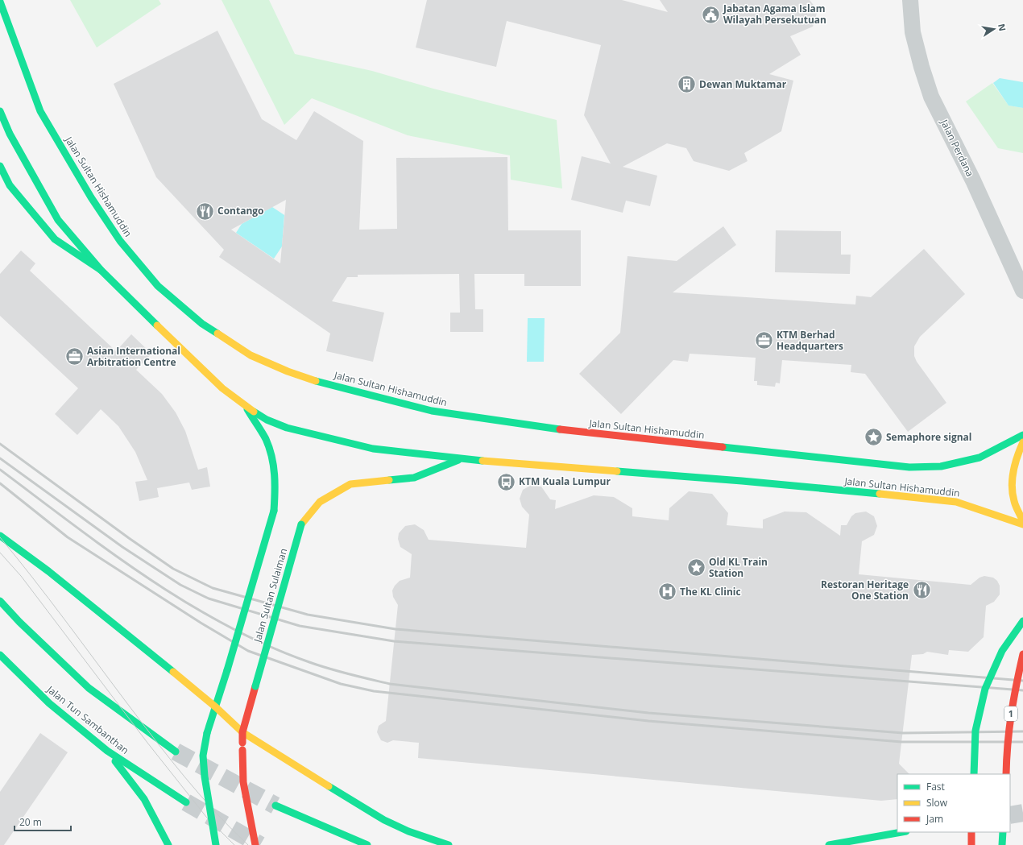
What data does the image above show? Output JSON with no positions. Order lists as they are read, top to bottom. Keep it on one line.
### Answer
{"streets":{"main road":["Jalan Sultan Hishamuddin","Jalan Sultan Sulaiman","1","Jalan Tun Sambanthan"],"street":["Jalan Perdana"]},"crossings":[["Jalan Sultan Hishamuddin","Jalan Sultan Sulaiman"]],"places":{"public building":["Jabatan Agama Islam Wilayah Persekutuan"],"building":["Dewan Muktamar"],"restaurant":["Contango","Restoran Heritage One Station"],"office":["KTM Berhad Headquarters","Asian International Arbitration Centre"],"place":["Semaphore signal","Old KL Train Station"],"bus stop":["KTM Kuala Lumpur"],"hospital":["The KL Clinic"]},"legend":["Fast","Slow","Jam"],"scale_bar":"20 m","north":"right"}
